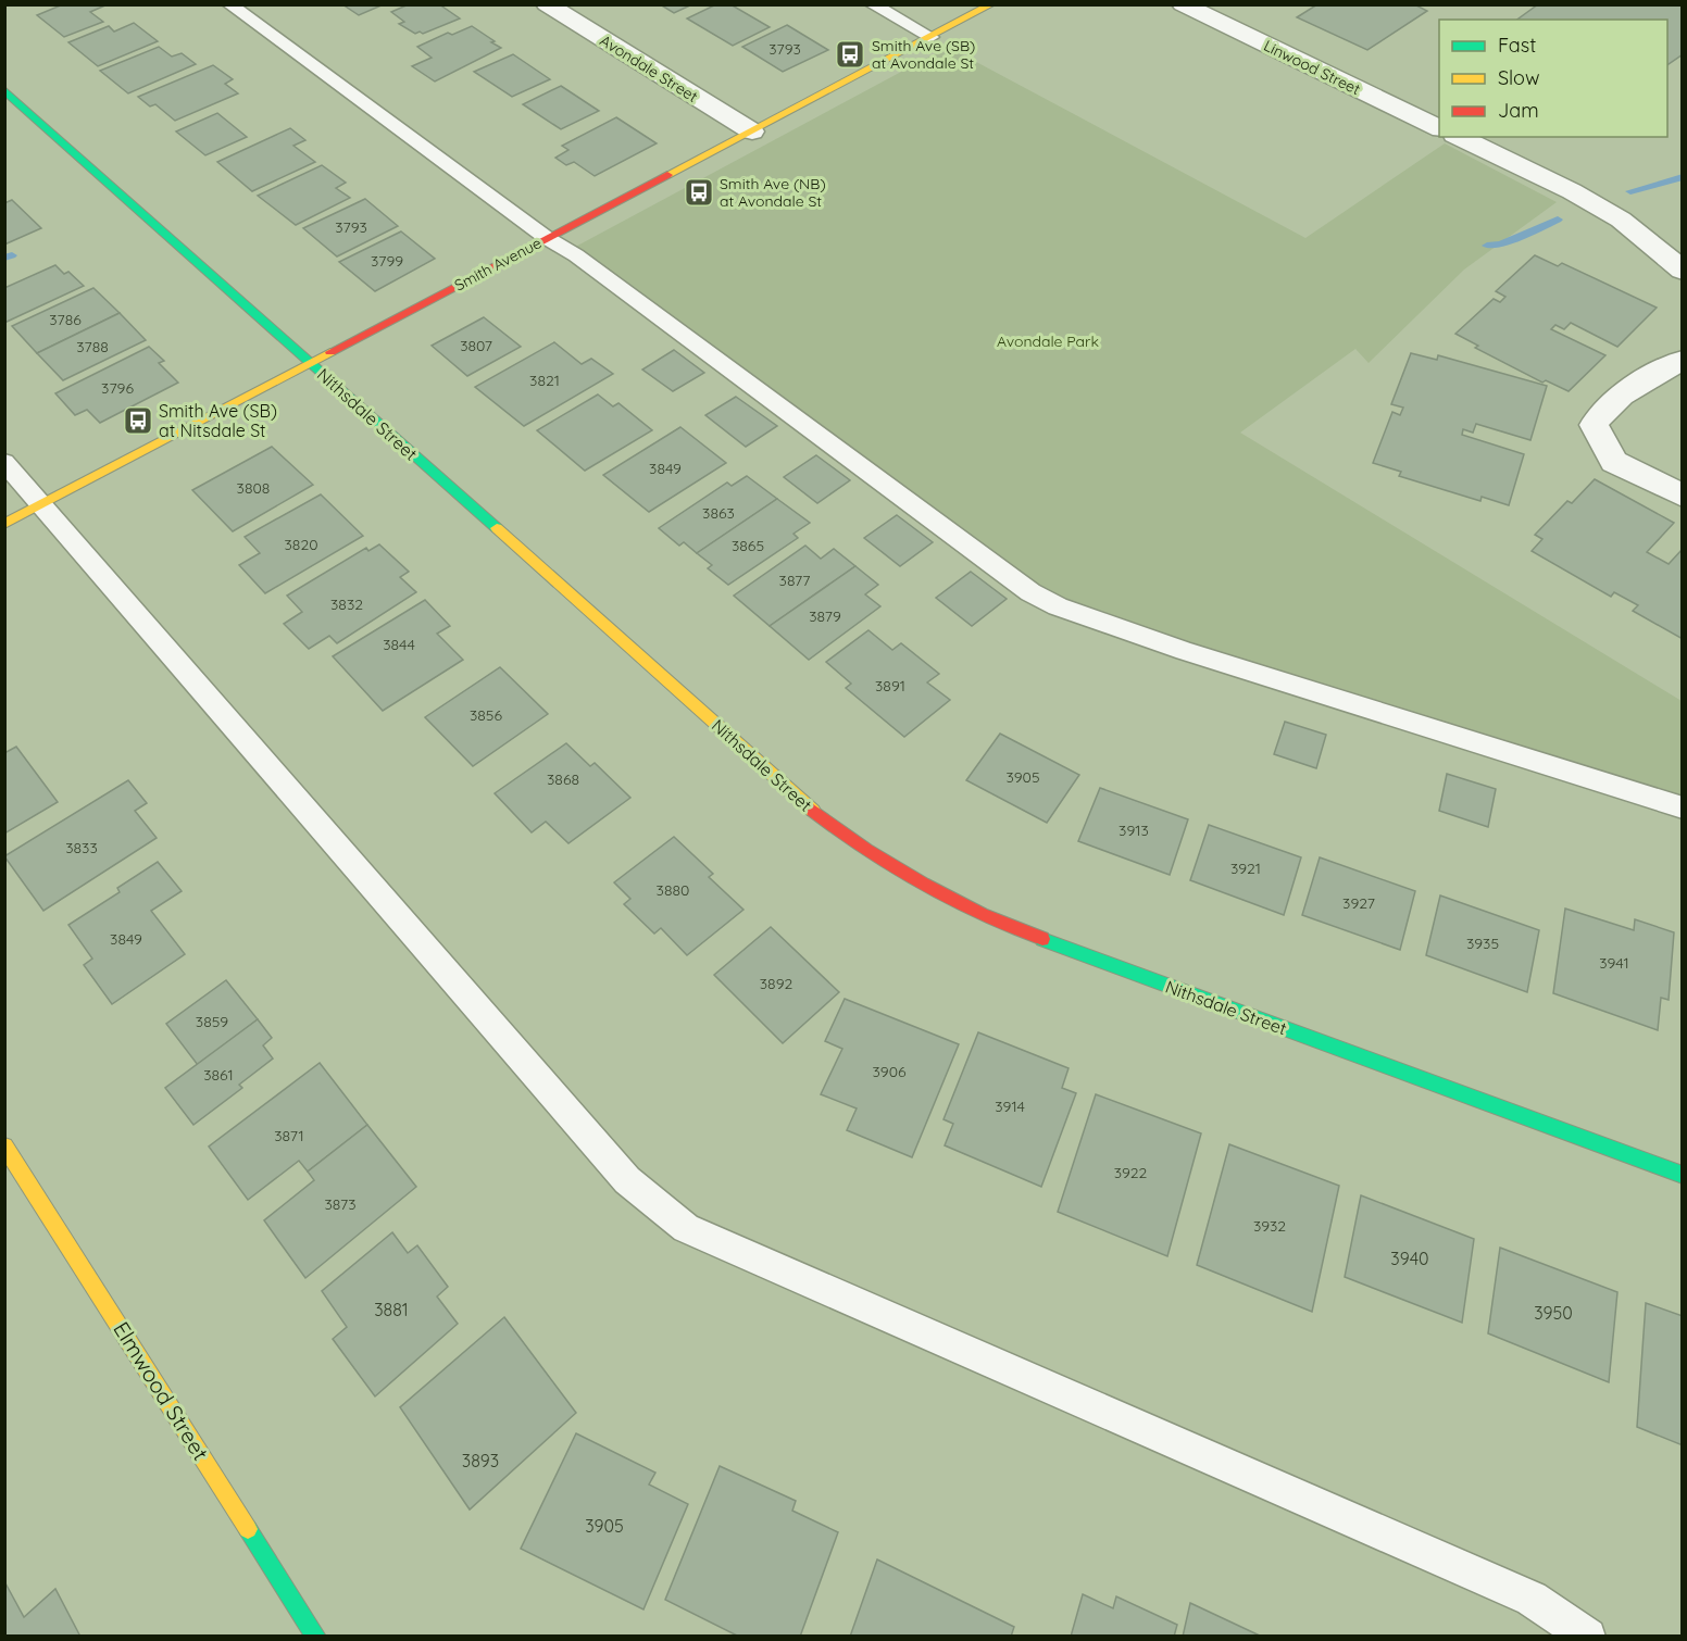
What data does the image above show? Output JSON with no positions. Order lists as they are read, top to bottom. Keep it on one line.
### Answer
{"streets":{"street":["Linwood Street","Avondale Street","Smith Avenue","Nithsdale Street","Elmwood Street"]},"crossings":[["Avondale Street","Smith Avenue"],["Smith Avenue","Nithsdale Street"]],"parks":["Avondale Park"],"places":{"bus stop":["Smith Ave (SB) at Avondale St","Smith Ave (NB) at Avondale St","Smith Ave (SB) at Nitsdale St"]},"house_numbers":["3793","3793","3799","3786","3807","3788","3821","3796","3849","3808","3863","3820","3865","3877","3832","3879","3844","3891","3856","3905","3868","3913","3833","3921","3880","3927","3849","3935","3941","3892","3859","3906","3861","3914","3871","3922","3873","3932","3940","3881","3950","3893","3905"],"legend":["Fast","Slow","Jam"]}
